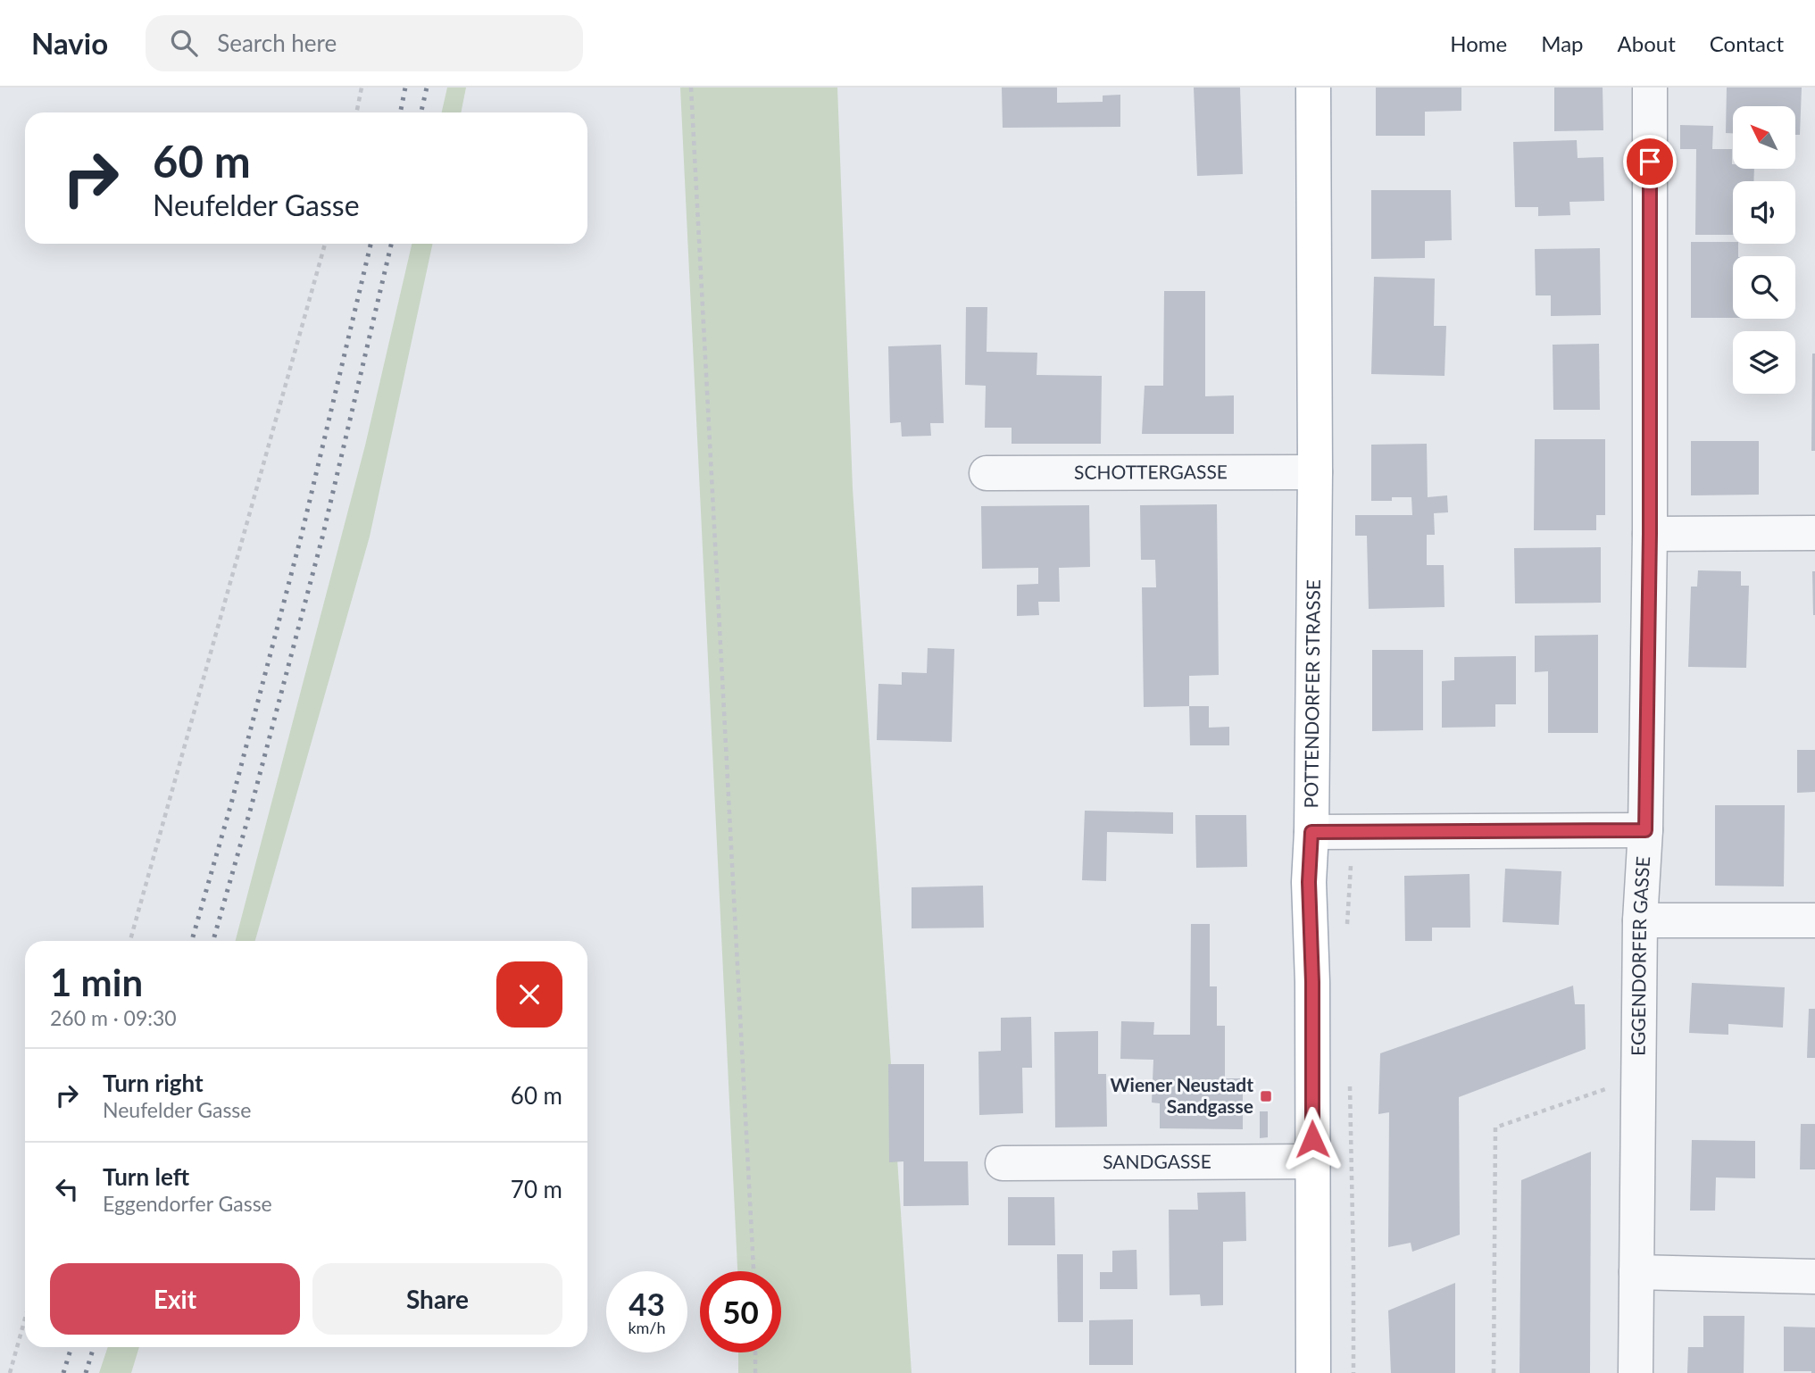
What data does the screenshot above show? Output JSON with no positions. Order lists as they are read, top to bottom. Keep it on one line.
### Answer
{"streets":{"main road":["POTTENDORFER STRASSE"],"street":["SCHOTTERGASSE","EGGENDORFER GASSE","SANDGASSE"]},"crossings":[["SCHOTTERGASSE","POTTENDORFER STRASSE"],["POTTENDORFER STRASSE","SANDGASSE"]],"places":{"transit":["Wiener Neustadt Sandgasse"]},"north":"top left","page":{"header":"Navio","search":"Search here","nav":["Home","Map","About","Contact"],"turn":["60 m","Neufelder Gasse"],"heading":["1 min","260 m · 09:30"],"list":[{"name":"Turn right","note":"Neufelder Gasse","value":"60 m"},{"name":"Turn left","note":"Eggendorfer Gasse","value":"70 m"}],"buttons":["Exit","Share"],"speed":"43 km/h","limit":"50"}}
